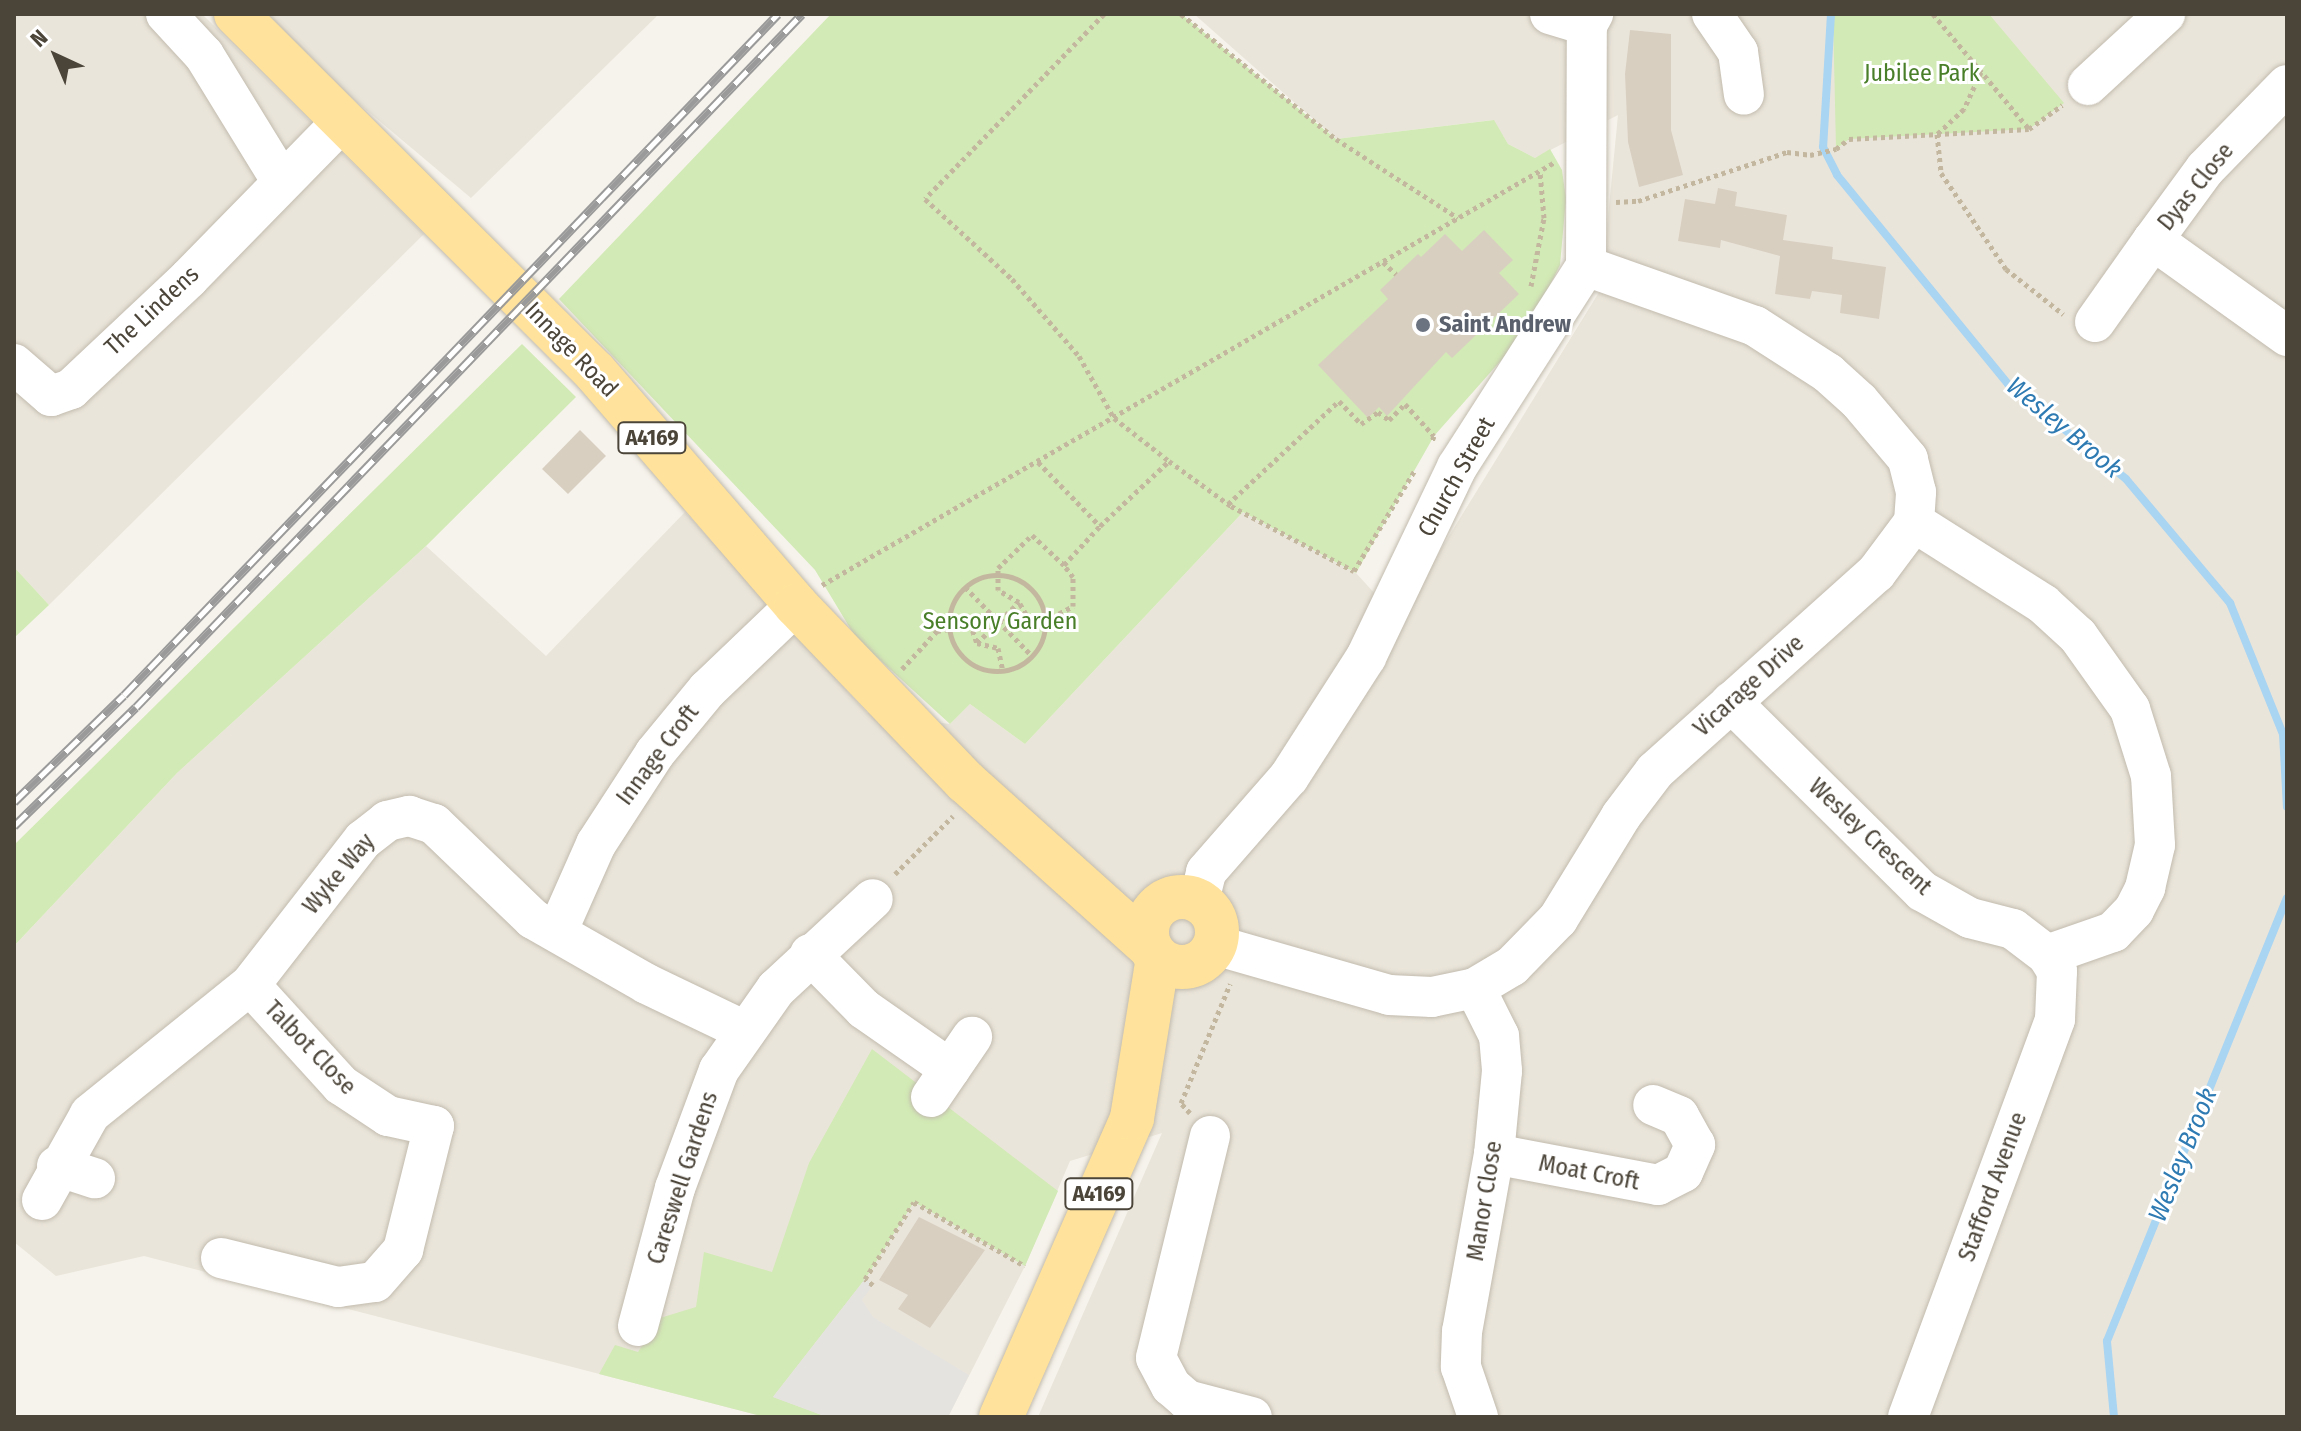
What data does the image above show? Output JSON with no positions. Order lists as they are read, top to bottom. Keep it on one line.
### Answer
{"streets":{"main road":["Innage Road","A4169"],"street":["Dyas Close","The Lindens","Church Street","Vicarage Drive","Innage Croft","Wesley Crescent","Wyke Way","Talbot Close","Moat Croft","Careswell Gardens","Stafford Avenue","Manor Close"]},"crossings":[["The Lindens","Innage Road"],["Innage Road","A4169"],["Innage Road","Church Street"],["Innage Road","Innage Croft"],["A4169","Church Street"],["A4169","Vicarage Drive"],["Vicarage Drive","Wesley Crescent"],["Vicarage Drive","Manor Close"],["Innage Croft","Wyke Way"],["Wesley Crescent","Stafford Avenue"],["Wyke Way","Talbot Close"],["Wyke Way","Careswell Gardens"],["Moat Croft","Manor Close"]],"water":["Wesley Brook"],"parks":["Jubilee Park","Sensory Garden"],"places":["Saint Andrew"],"north":"top left"}
